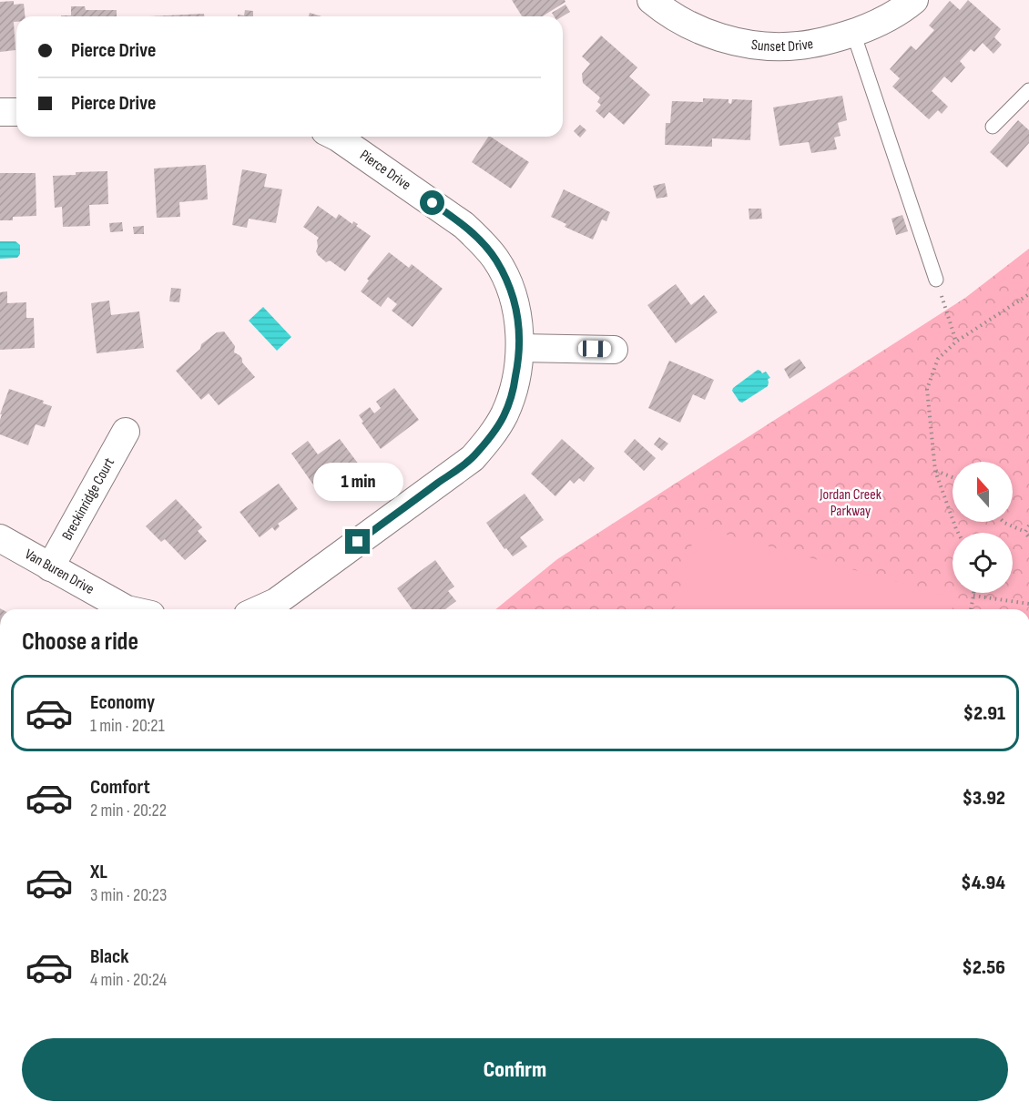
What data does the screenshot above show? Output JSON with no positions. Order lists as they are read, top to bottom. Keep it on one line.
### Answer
{"streets":{"street":["Sunset Drive","Pierce Drive","Breckinridge Court","Van Buren Drive"]},"crossings":[["Breckinridge Court","Van Buren Drive"]],"parks":["Jordan Creek Parkway"],"north":"top","page":{"banner":["Pierce Drive","Pierce Drive"],"bubble":"1 min","heading":"Choose a ride","list":[{"name":"Economy","note":"1 min · 20:21","value":"$2.91"},{"name":"Comfort","note":"2 min · 20:22","value":"$3.92"},{"name":"XL","note":"3 min · 20:23","value":"$4.94"},{"name":"Black","note":"4 min · 20:24","value":"$2.56"}],"buttons":"Confirm"}}
